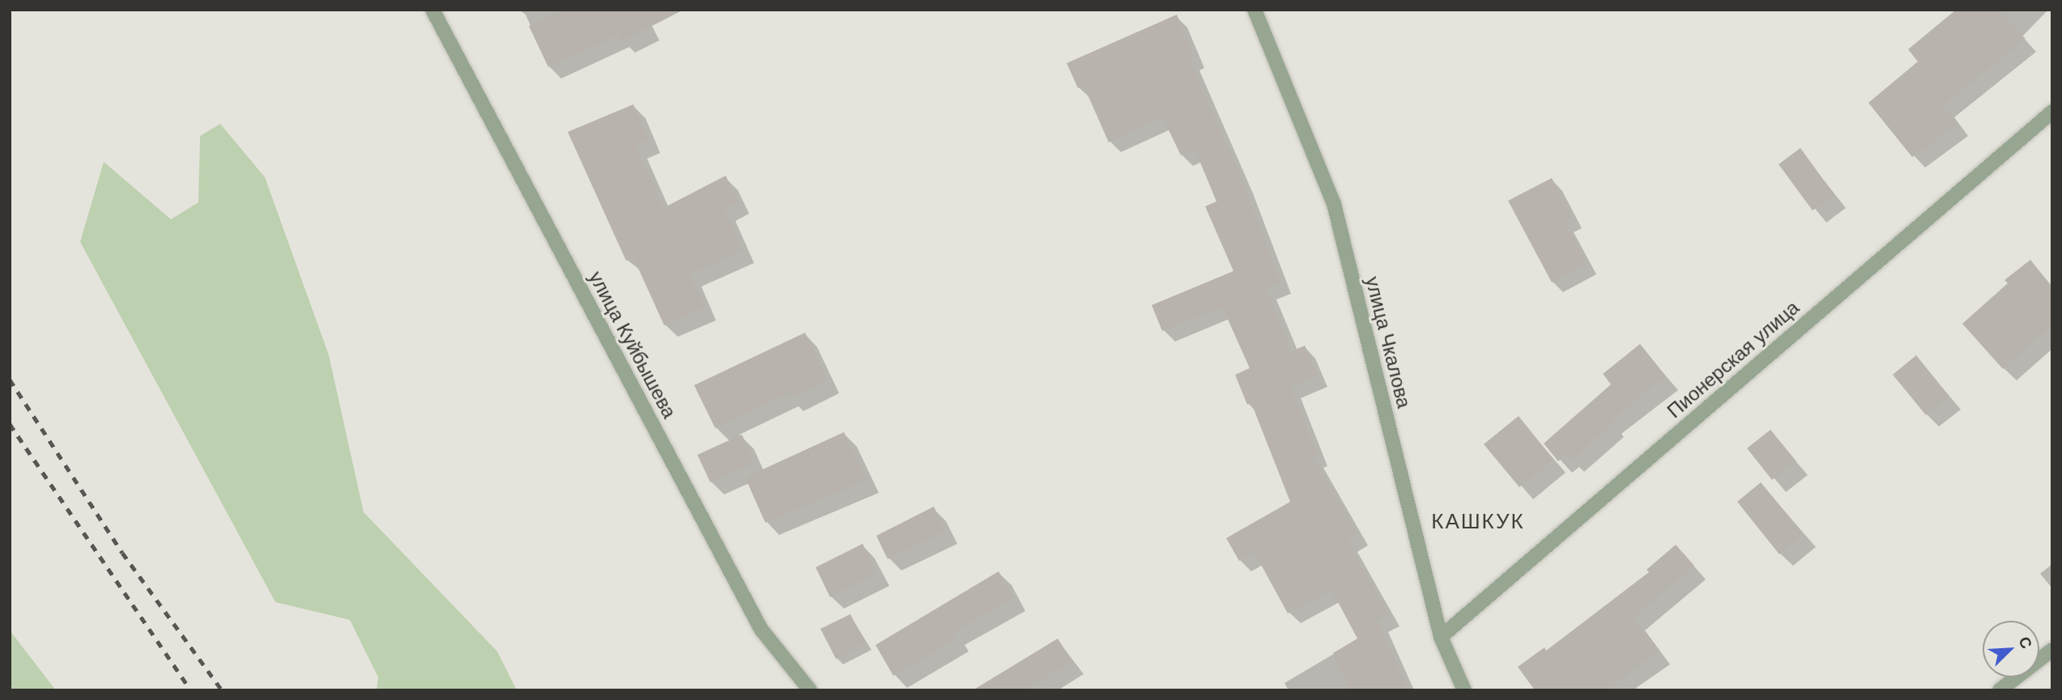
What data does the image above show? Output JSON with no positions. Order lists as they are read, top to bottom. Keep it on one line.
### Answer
{"streets":{"street":["улица Чкалова","улица Куйбышева","Пионерская улица"]},"crossings":[["улица Чкалова","Пионерская улица"]],"districts":["КАШКУК"],"north":"top right"}
